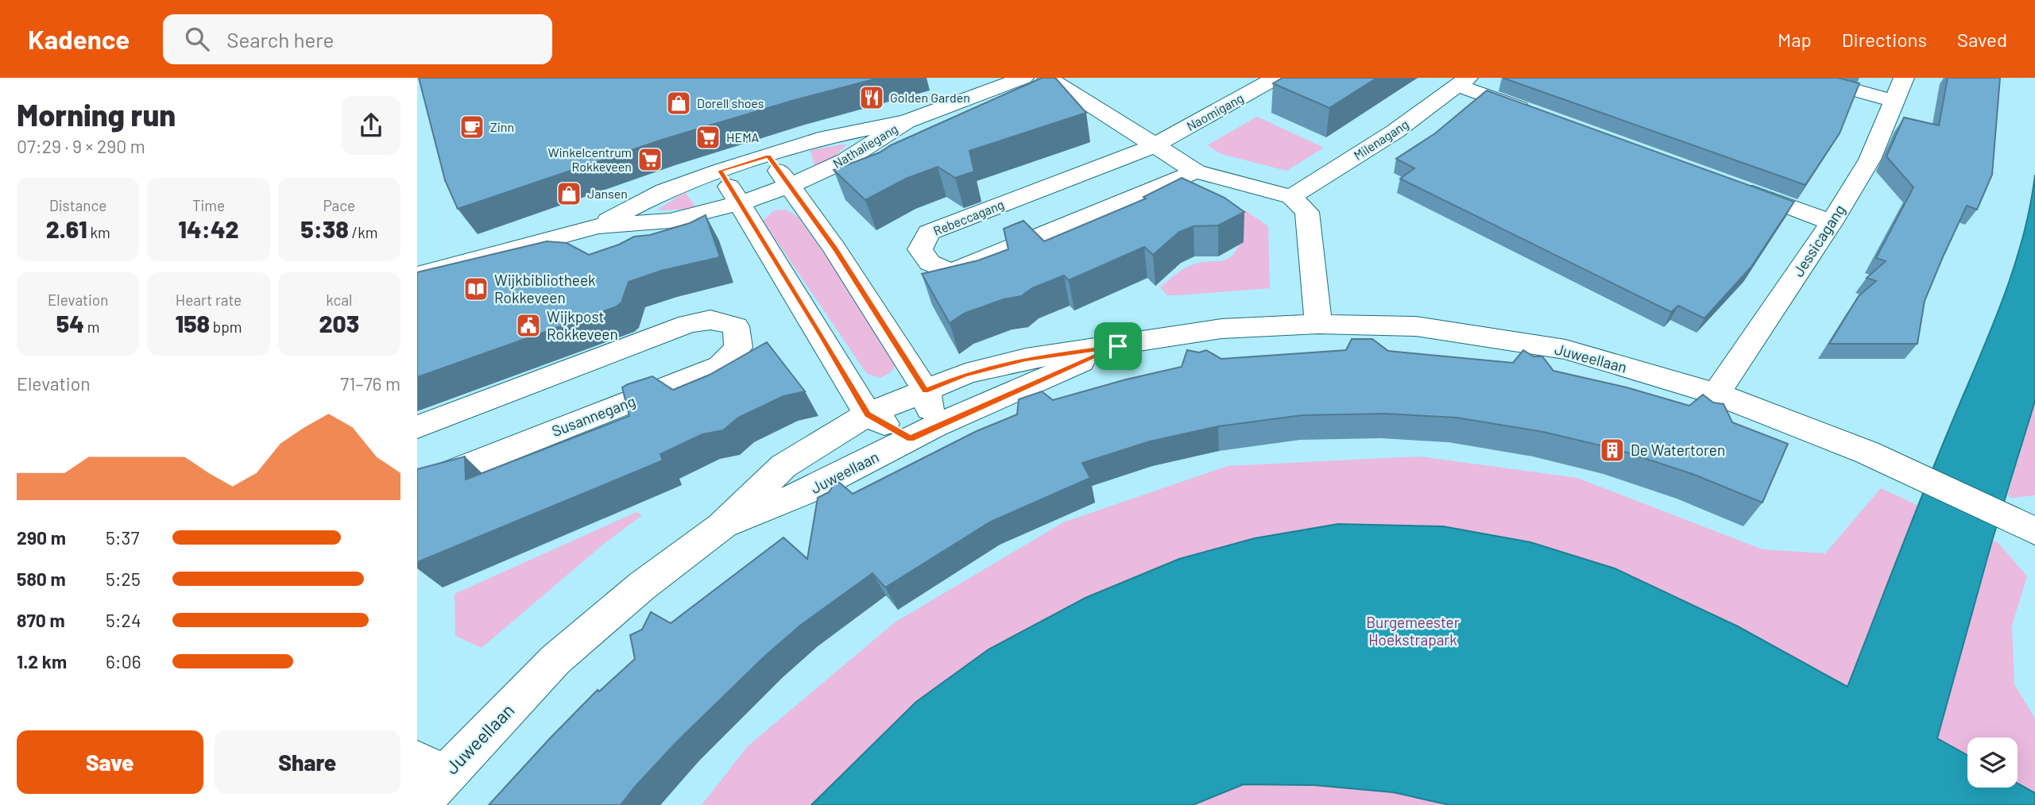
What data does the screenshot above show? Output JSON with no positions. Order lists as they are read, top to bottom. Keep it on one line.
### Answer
{"streets":{"street":["Naomigang","Milenagang","Nathaliegang","Rebeccagang","Jessicagang","Juweellaan","Susannegang"]},"crossings":[["Naomigang","Rebeccagang"],["Jessicagang","Juweellaan"]],"parks":["Burgemeester Hoekstrapark"],"places":{"restaurant":["Golden Garden"],"shop":["Dorell shoes","Jansen"],"cafe":["Zinn"],"supermarket":["HEMA","Winkelcentrum Rokkeveen"],"library":["Wijkbibliotheek Rokkeveen"],"public building":["Wijkpost Rokkeveen"],"building":["De Watertoren"]},"page":{"header":"Kadence","search":"Search here","nav":["Map","Directions","Saved"],"heading":["Morning run","07:29 · 9 × 290 m"],"stats":[["Distance","2.61 km"],["Time","14:42"],["Pace","5:38 /km"],["Elevation","54 m"],["Heart rate","158 bpm"],["kcal","203"]],"chart":["Elevation","71–76 m"],"list":[{"name":"290 m","note":"5:37"},{"name":"580 m","note":"5:25"},{"name":"870 m","note":"5:24"},{"name":"1.2 km","note":"6:06"}],"buttons":["Save","Share"]}}
